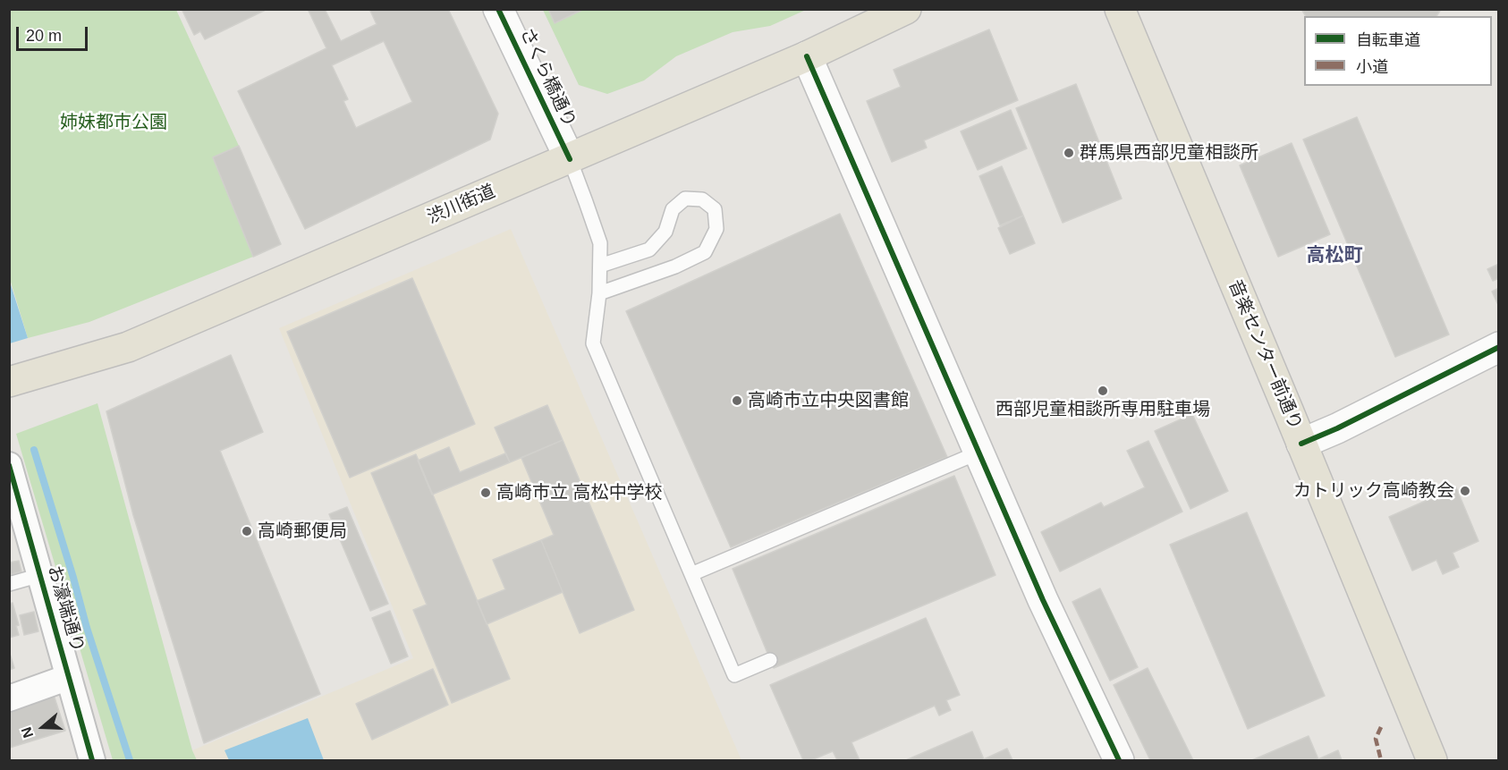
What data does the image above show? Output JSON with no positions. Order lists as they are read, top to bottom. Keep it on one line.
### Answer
{"streets":{"main road":["渋川街道","音楽センター前通り"],"street":["さくら橋通り","お濠端通り"]},"crossings":[["さくら橋通り","渋川街道"]],"districts":["高松町"],"parks":["姉妹都市公園"],"places":["群馬県西部児童相談所","西部児童相談所専用駐車場","高崎市立中央図書館","カトリック高崎教会","高崎市立 高松中学校","高崎郵便局"],"legend":["自転車道","小道"],"scale_bar":"20 m","north":"left"}
